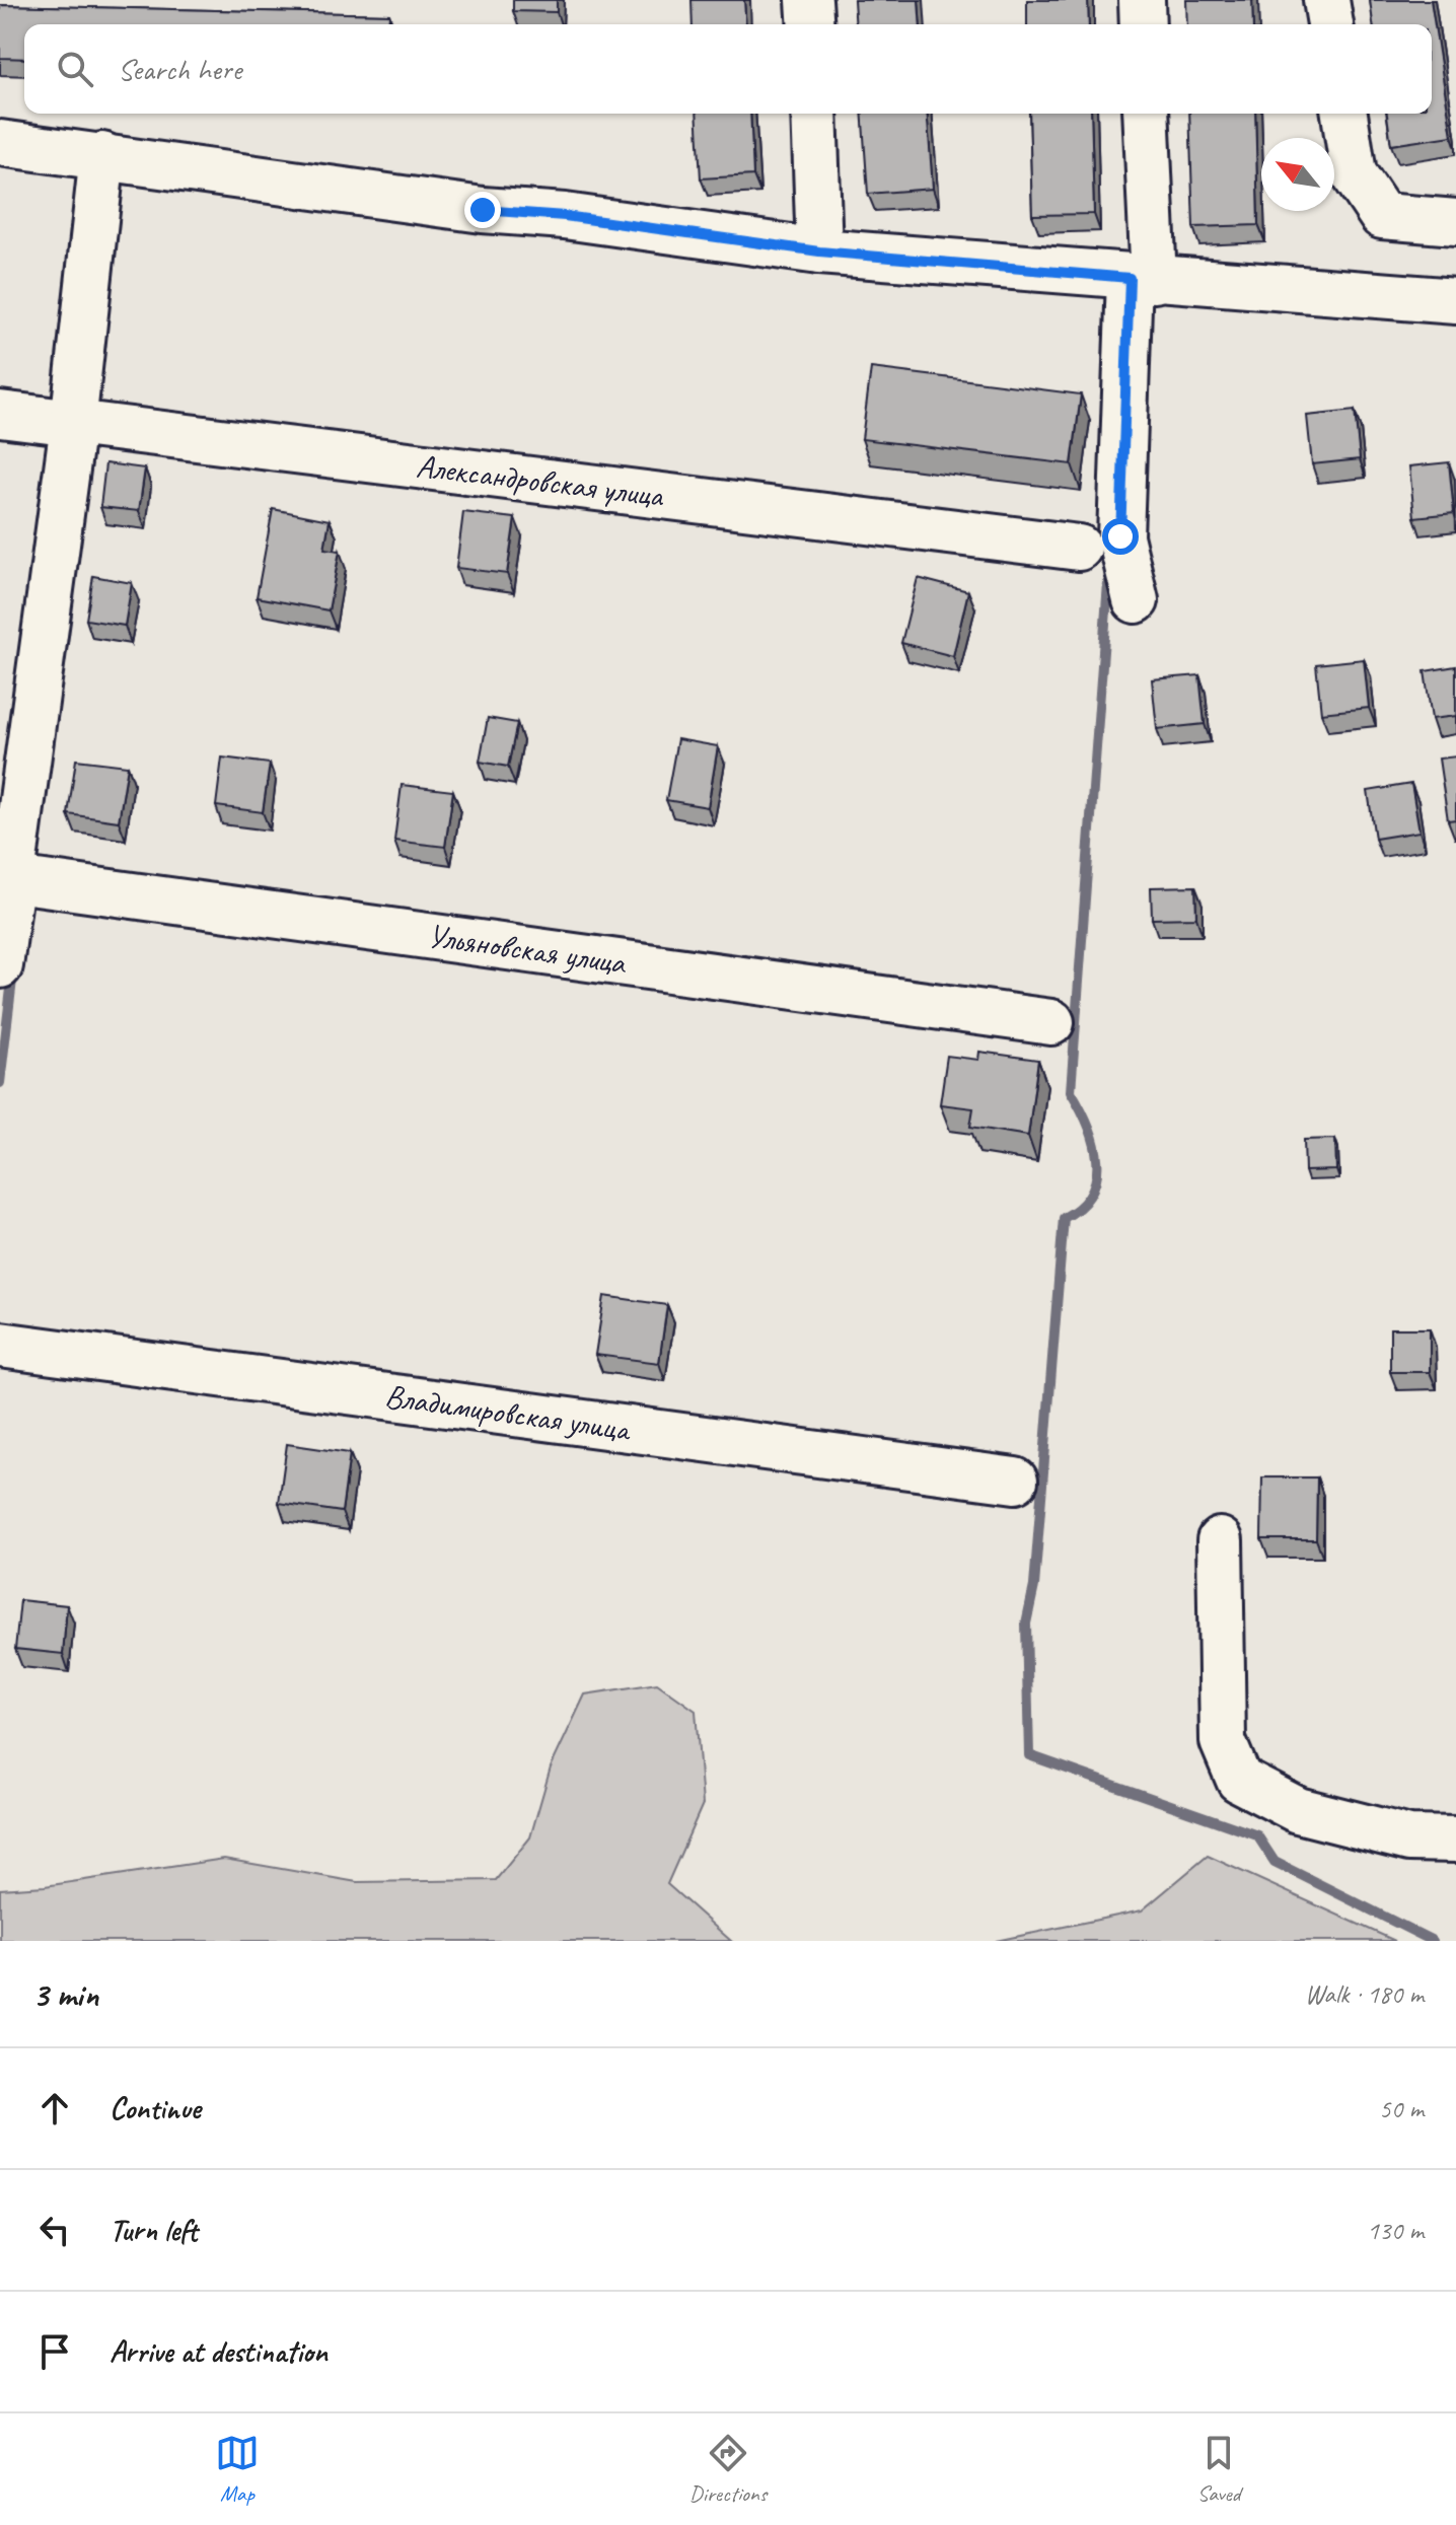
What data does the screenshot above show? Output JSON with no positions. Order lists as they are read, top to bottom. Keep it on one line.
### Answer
{"streets":{"street":["Александровская улица","Ульяновская улица","Владимировская улица"]},"north":"top left","page":{"search":"Search here","heading":["3 min","Walk · 180 m"],"list":[["Continue","50 m"],["Turn left","130 m"],"Arrive at destination"],"nav":["Map","Directions","Saved"]}}
